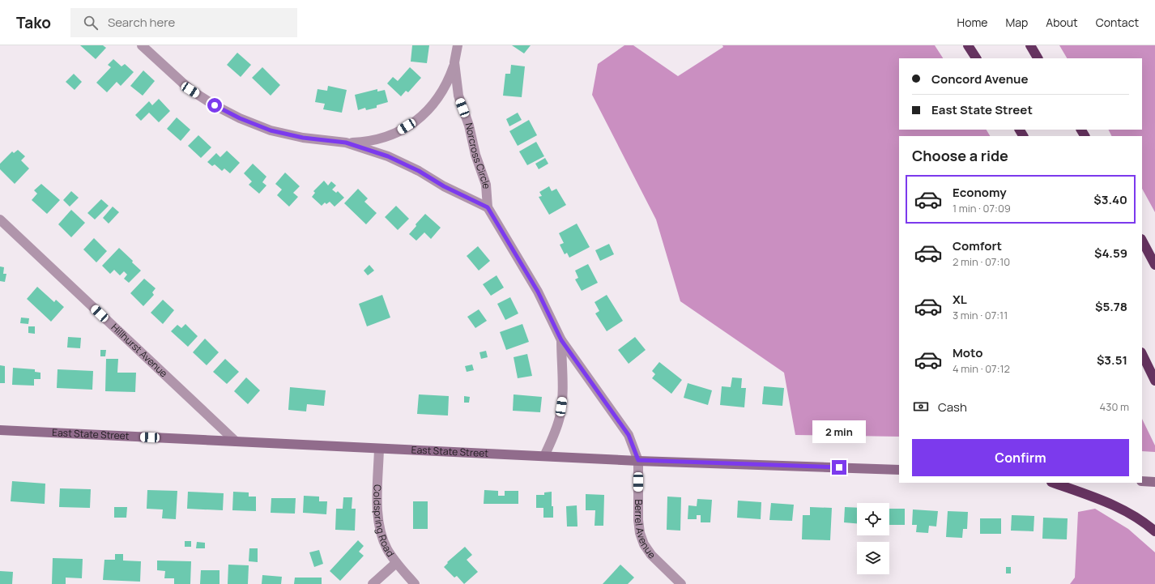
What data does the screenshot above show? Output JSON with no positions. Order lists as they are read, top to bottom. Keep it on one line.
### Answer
{"streets":{"street":["Norcross Circle","Hillhurst Avenue","East State Street","Coldspring Road","Berrel Avenue"]},"crossings":[["Norcross Circle","East State Street"],["Norcross Circle","Berrel Avenue"],["Hillhurst Avenue","East State Street"],["East State Street","Coldspring Road"],["East State Street","Berrel Avenue"]],"page":{"header":"Tako","search":"Search here","nav":["Home","Map","About","Contact"],"banner":["Concord Avenue","East State Street"],"heading":"Choose a ride","list":[{"name":"Economy","note":"1 min · 07:09","value":"$3.40"},{"name":"Comfort","note":"2 min · 07:10","value":"$4.59"},{"name":"XL","note":"3 min · 07:11","value":"$5.78"},{"name":"Moto","note":"4 min · 07:12","value":"$3.51"}],"pay":["Cash","430 m"],"bubble":"2 min","buttons":"Confirm"}}
